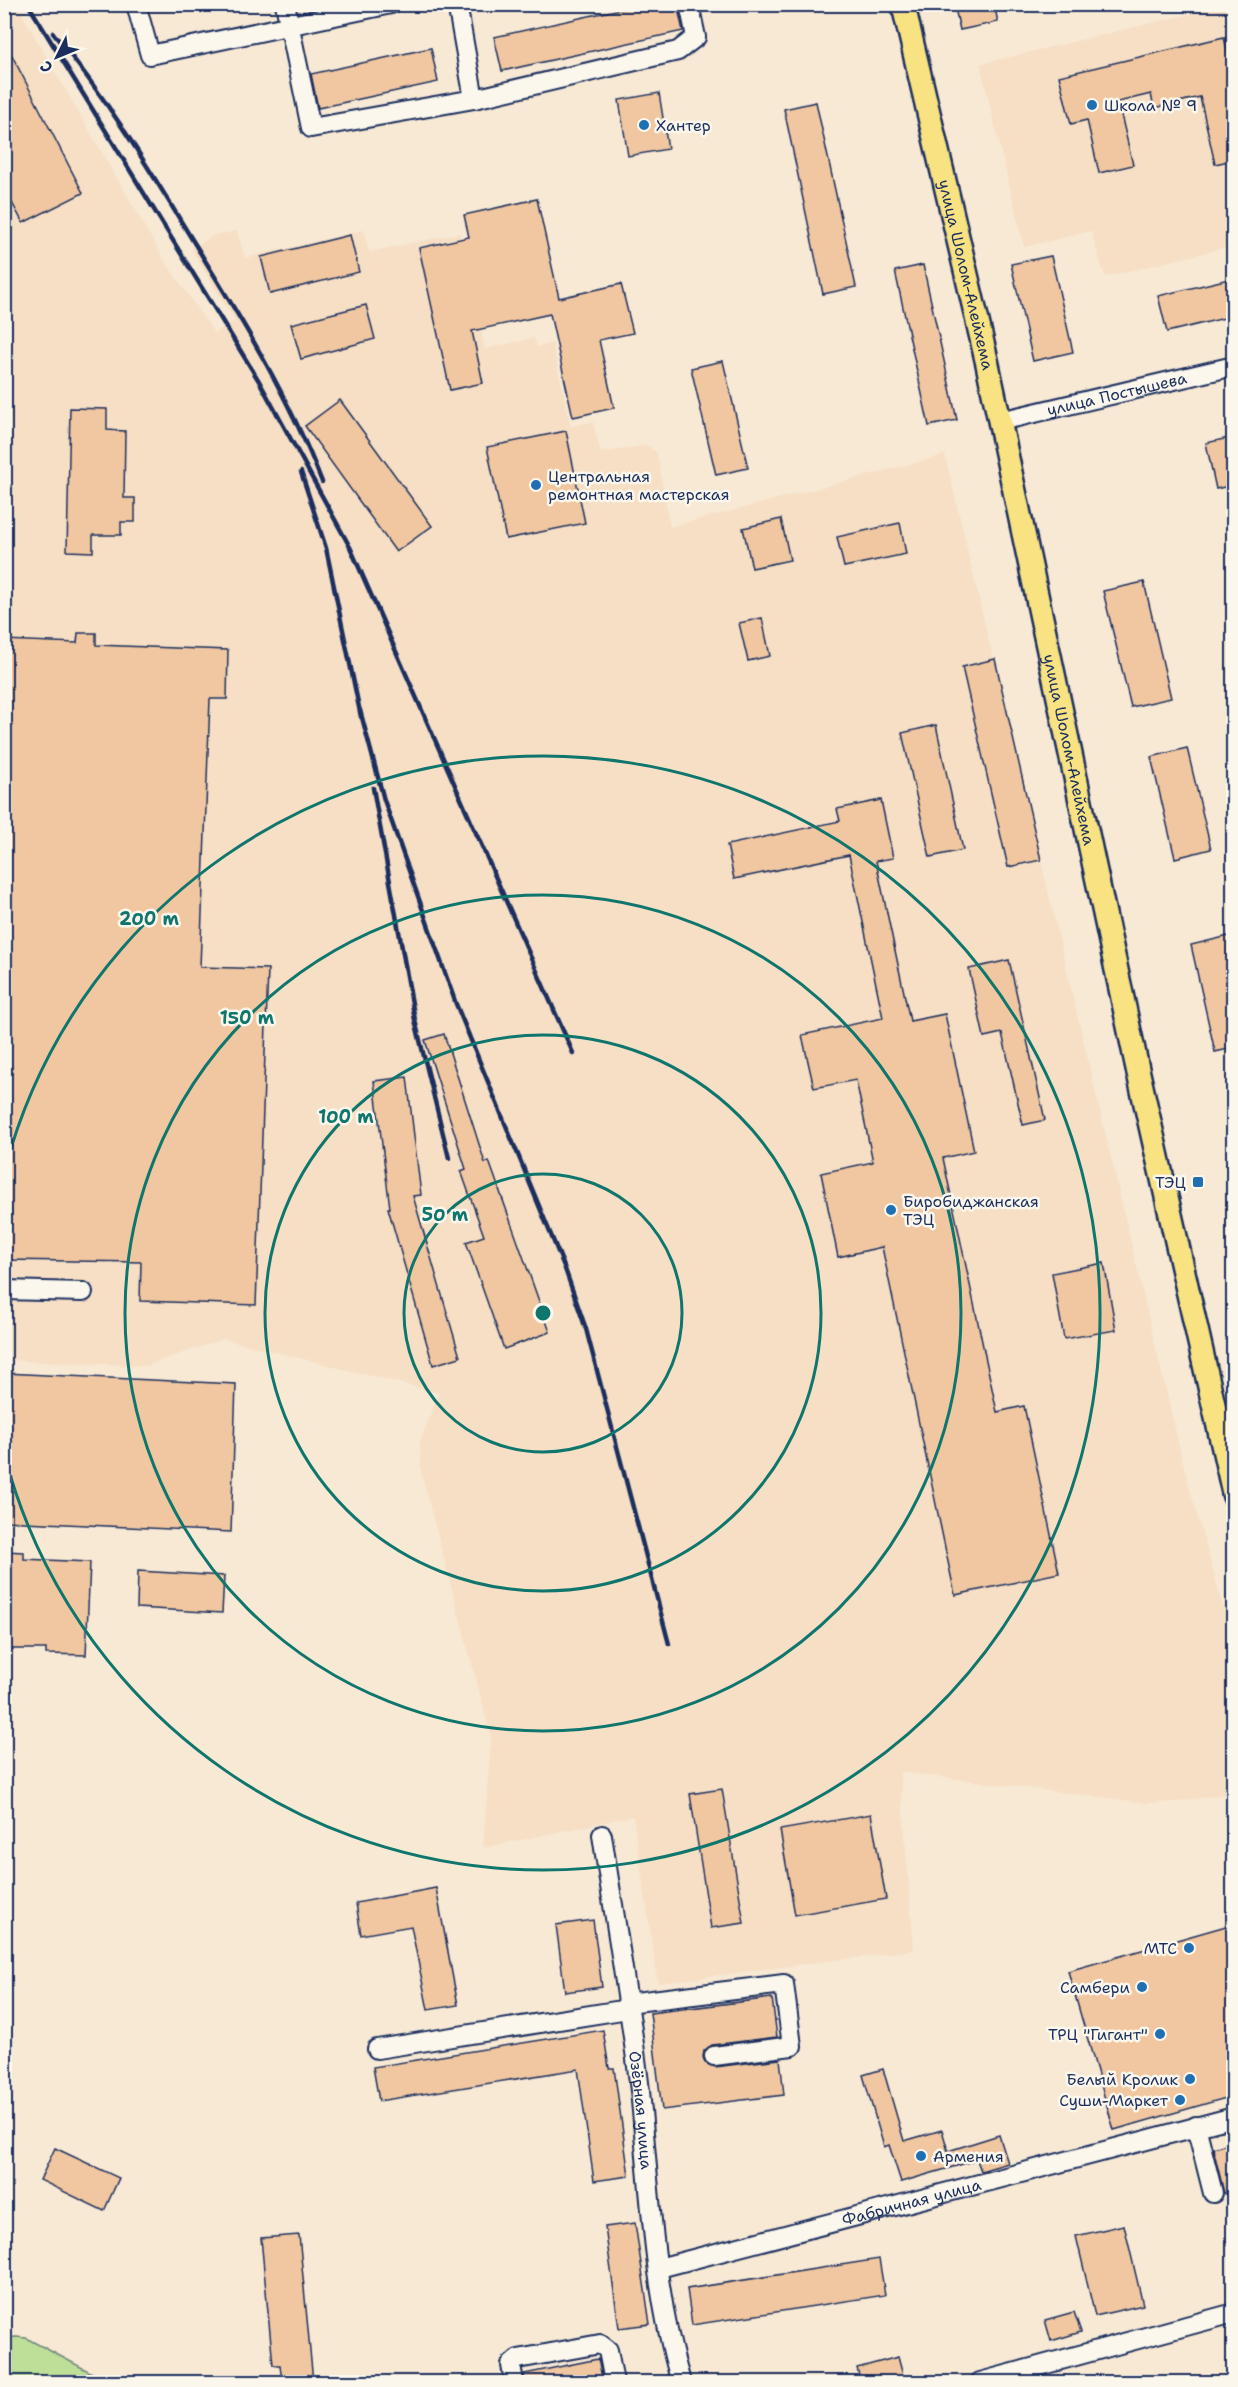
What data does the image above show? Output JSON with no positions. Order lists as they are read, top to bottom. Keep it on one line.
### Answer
{"streets":{"main road":["улица Шолом-Алейхема"],"street":["улица Постышева","Озёрная улица","Фабричная улица"]},"crossings":[["улица Шолом-Алейхема","улица Постышева"],["Озёрная улица","Фабричная улица"]],"places":{"other":["Школа № 9","Хантер","Центральная ремонтная мастерская","Биробиджанская ТЭЦ","МТС","Самбери","ТРЦ \"Гигант\"","Белый Кролик","Суши-Маркет","Армения"],"transit":["ТЭЦ"]},"north":"bottom left","rings":["200 m","150 m","100 m","50 m"]}
